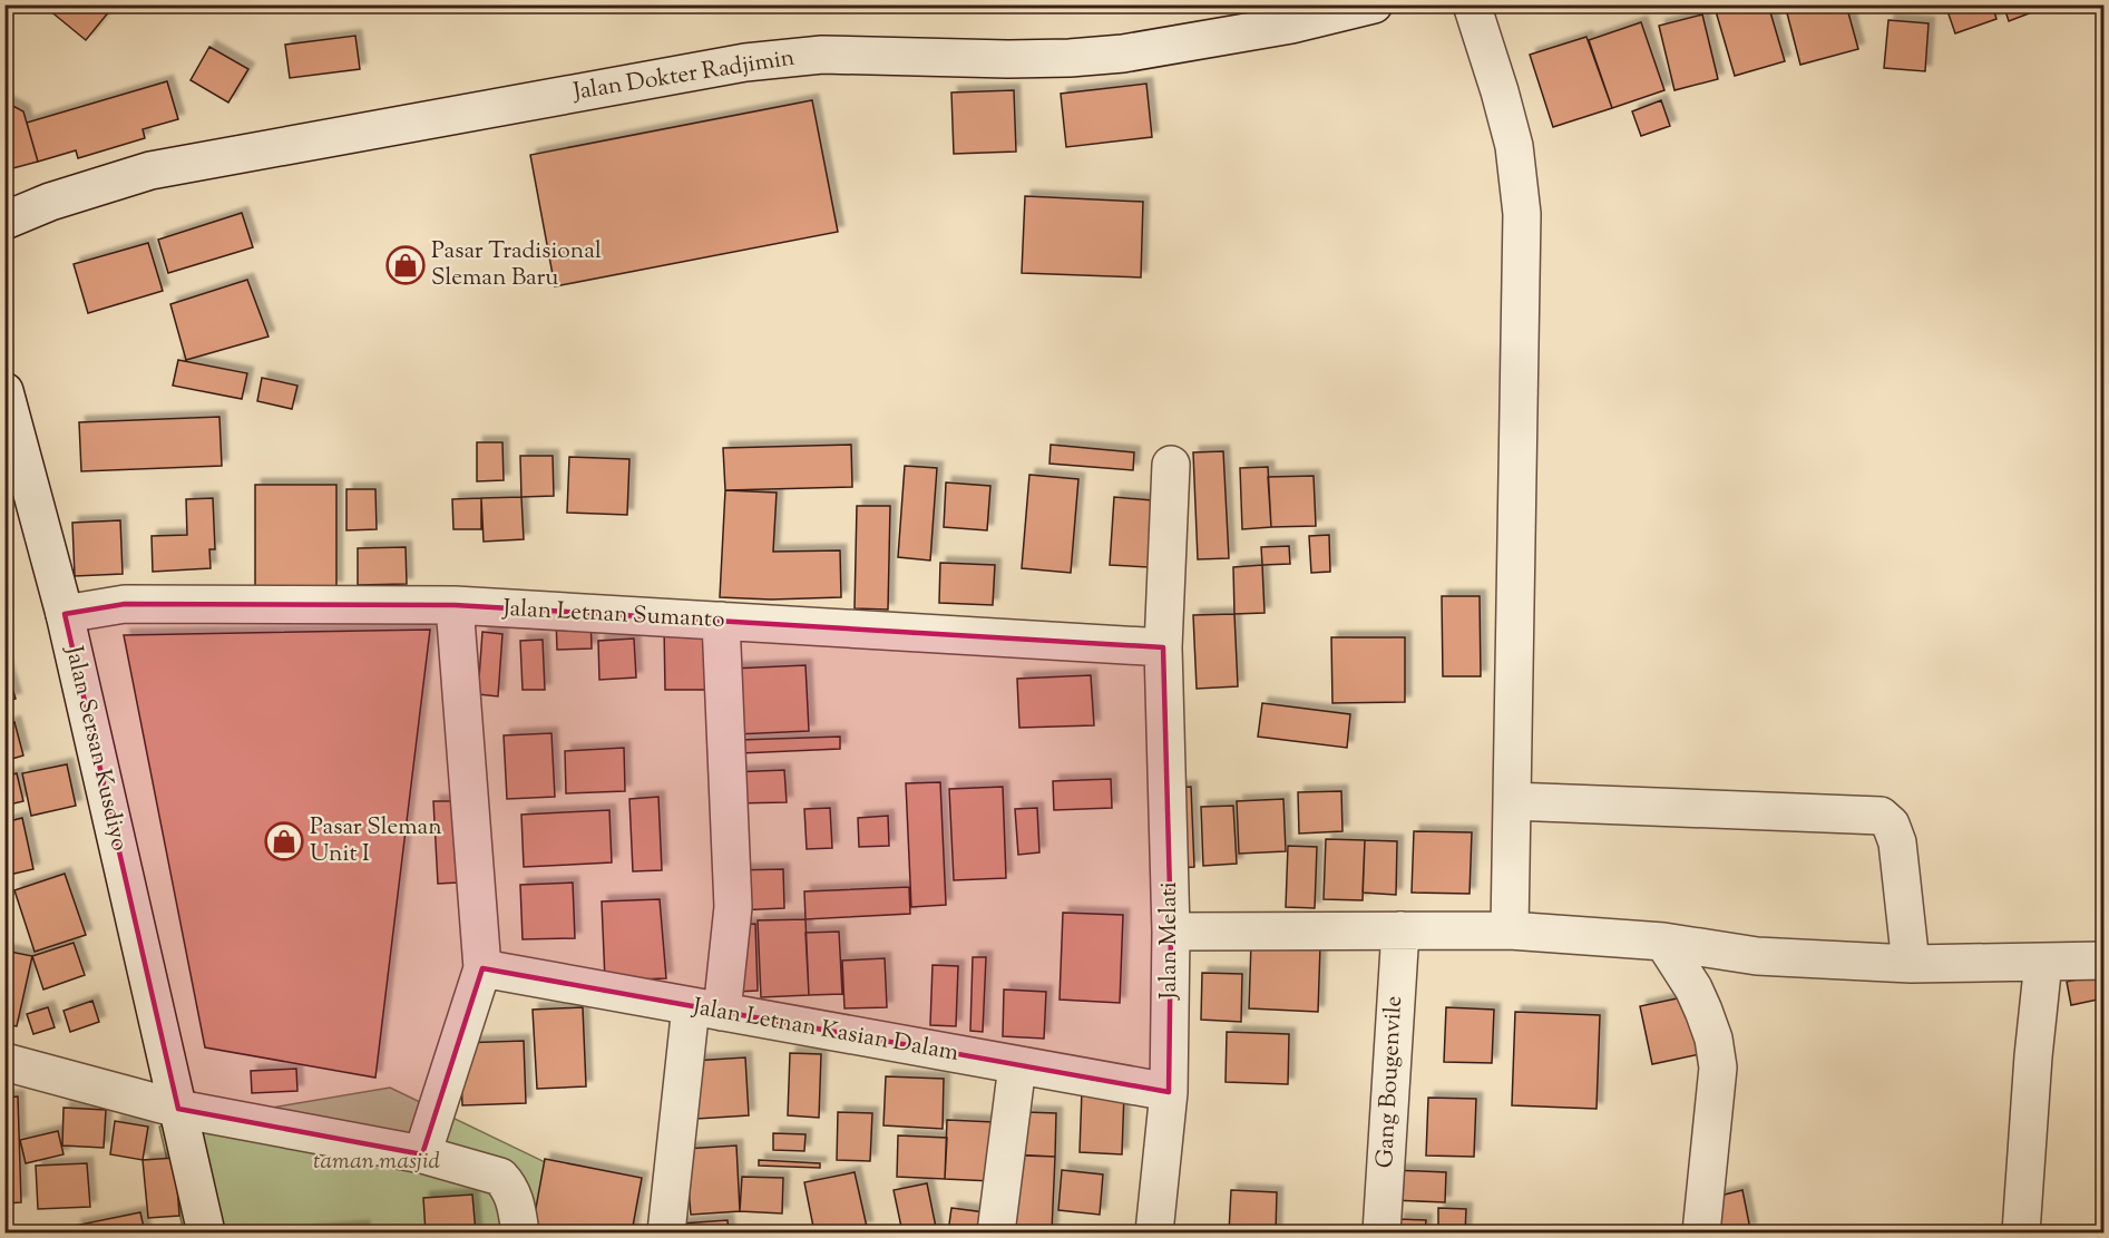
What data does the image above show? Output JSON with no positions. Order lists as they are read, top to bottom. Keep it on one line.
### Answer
{"streets":{"street":["Jalan Dokter Radjimin","Jalan Letnan Sumanto","Jalan Sersan Kusdiyo","Jalan Melati","Jalan Letnan Kasian Dalam","Gang Bougenvile"]},"crossings":[["Jalan Letnan Sumanto","Jalan Sersan Kusdiyo"],["Jalan Letnan Sumanto","Jalan Melati"],["Jalan Melati","Jalan Letnan Kasian Dalam"]],"parks":["taman masjid"],"places":{"shop":["Pasar Tradisional Sleman Baru","Pasar Sleman Unit I"]}}
